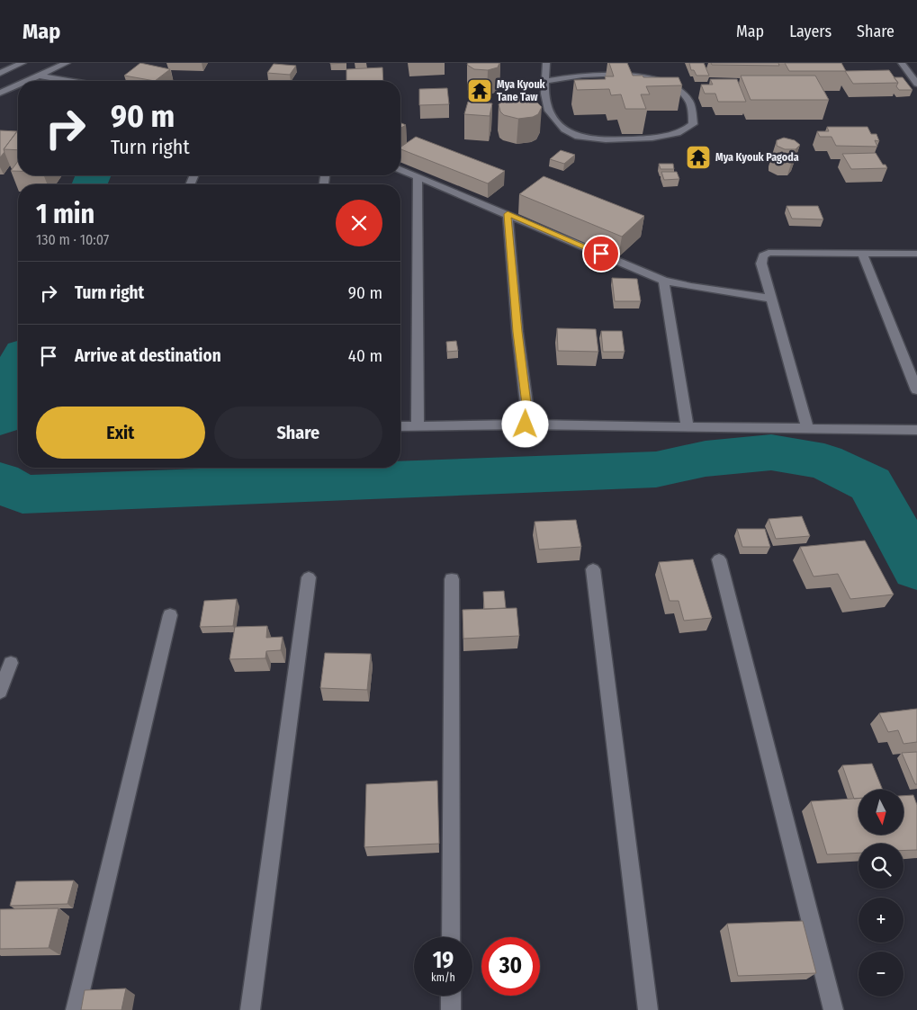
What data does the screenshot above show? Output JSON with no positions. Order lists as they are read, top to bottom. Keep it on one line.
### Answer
{"places":{"temple":["Mya Kyouk Tane Taw","Mya Kyouk Pagoda"]},"north":"bottom","page":{"header":"Map","nav":["Map","Layers","Share"],"turn":["90 m","Turn right"],"heading":["1 min","130 m · 10:07"],"list":[{"name":"Turn right","value":"90 m"},{"name":"Arrive at destination","value":"40 m"}],"buttons":["Exit","Share"],"map_buttons":["+","−"],"speed":"19 km/h","limit":"30"}}
